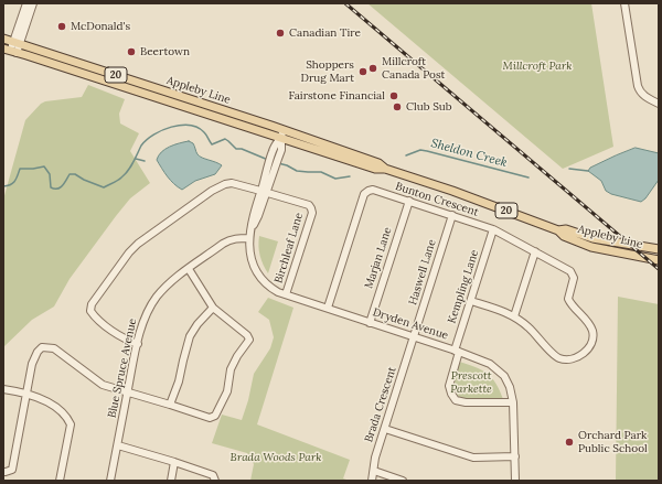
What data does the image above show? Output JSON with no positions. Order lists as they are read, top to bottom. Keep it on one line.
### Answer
{"streets":{"main road":["20","Appleby Line"],"street":["Bunton Crescent","Birchleaf Lane","Marjan Lane","Haswell Lane","Kempling Lane","Dryden Avenue","Blue Spruce Avenue","Brada Crescent"]},"crossings":[["Appleby Line","Dryden Avenue"],["Bunton Crescent","Marjan Lane"],["Bunton Crescent","Haswell Lane"],["Bunton Crescent","Kempling Lane"],["Bunton Crescent","Dryden Avenue"],["Birchleaf Lane","Dryden Avenue"],["Birchleaf Lane","Blue Spruce Avenue"],["Marjan Lane","Dryden Avenue"],["Haswell Lane","Dryden Avenue"],["Haswell Lane","Brada Crescent"],["Kempling Lane","Dryden Avenue"],["Dryden Avenue","Blue Spruce Avenue"],["Dryden Avenue","Brada Crescent"]],"water":["Sheldon Creek"],"parks":["Millcroft Park","Prescott Parkette","Brada Woods Park"],"places":["McDonald's","Canadian Tire","Beertown","Millcroft Canada Post","Shoppers Drug Mart","Fairstone Financial","Club Sub","Orchard Park Public School"]}
